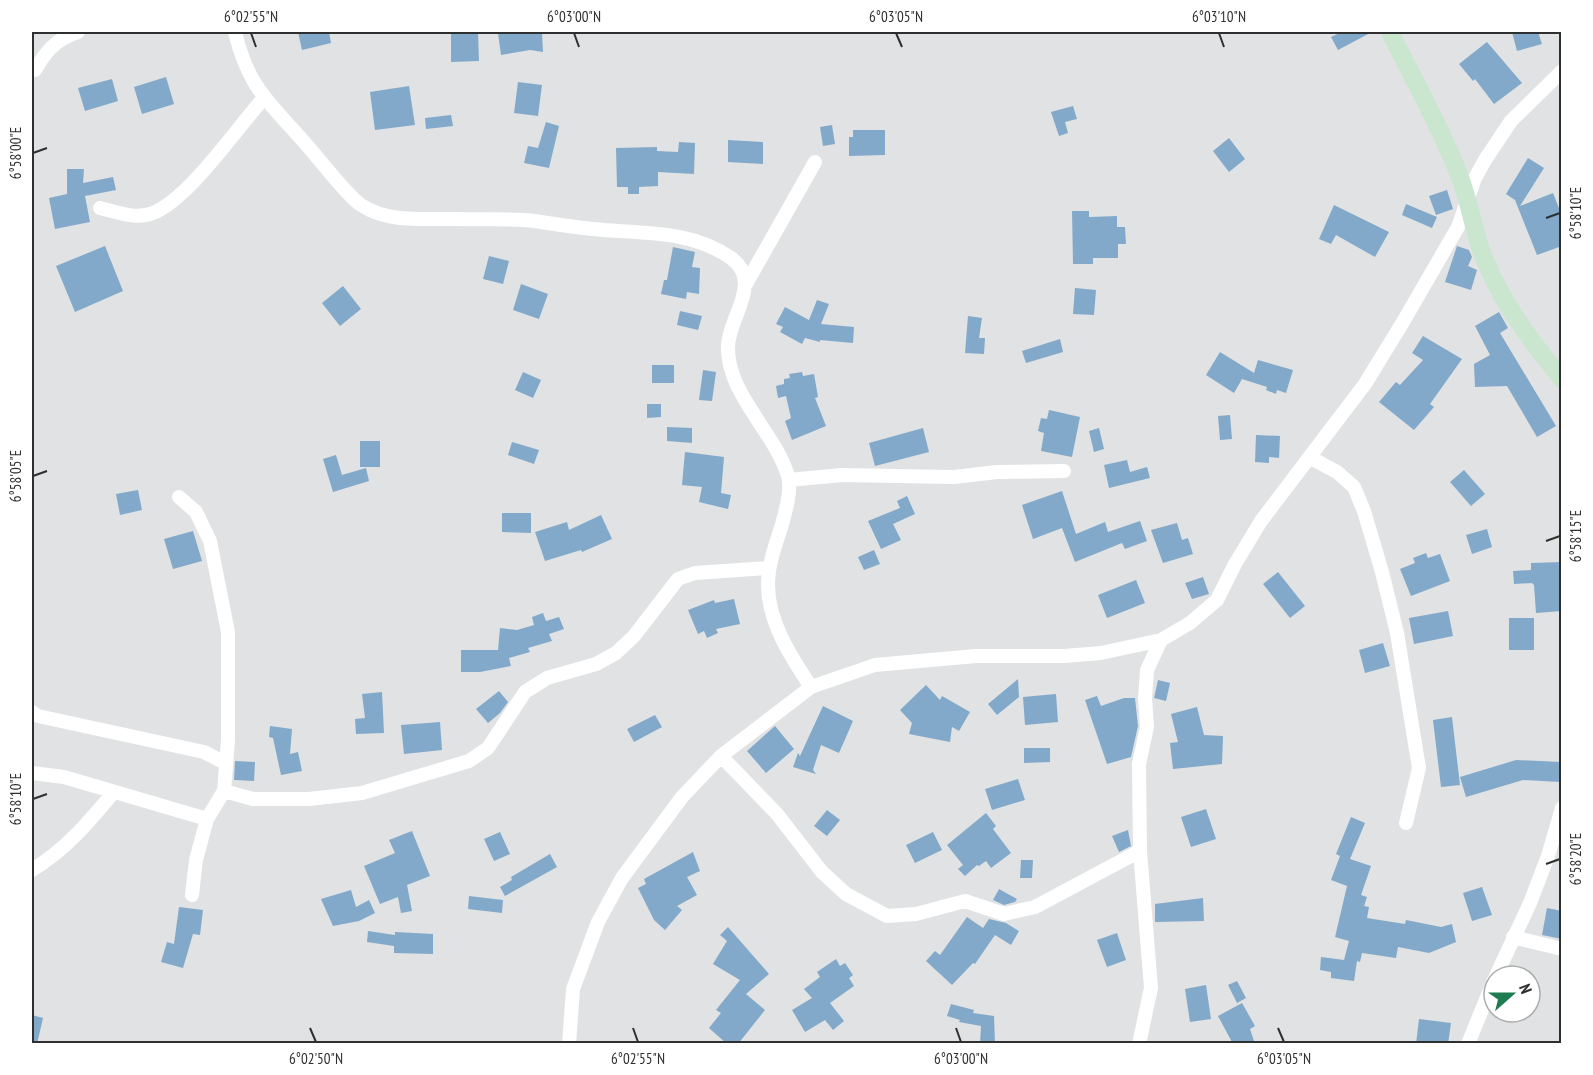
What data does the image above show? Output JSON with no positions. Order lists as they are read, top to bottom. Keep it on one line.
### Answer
{"north":"right","coordinates":["6°02'55\"N","6°03'00\"N","6°03'05\"N","6°03'10\"N","6°58'00\"E","6°58'10\"E","6°58'05\"E","6°58'15\"E","6°58'20\"E","6°02'50\"N"]}
